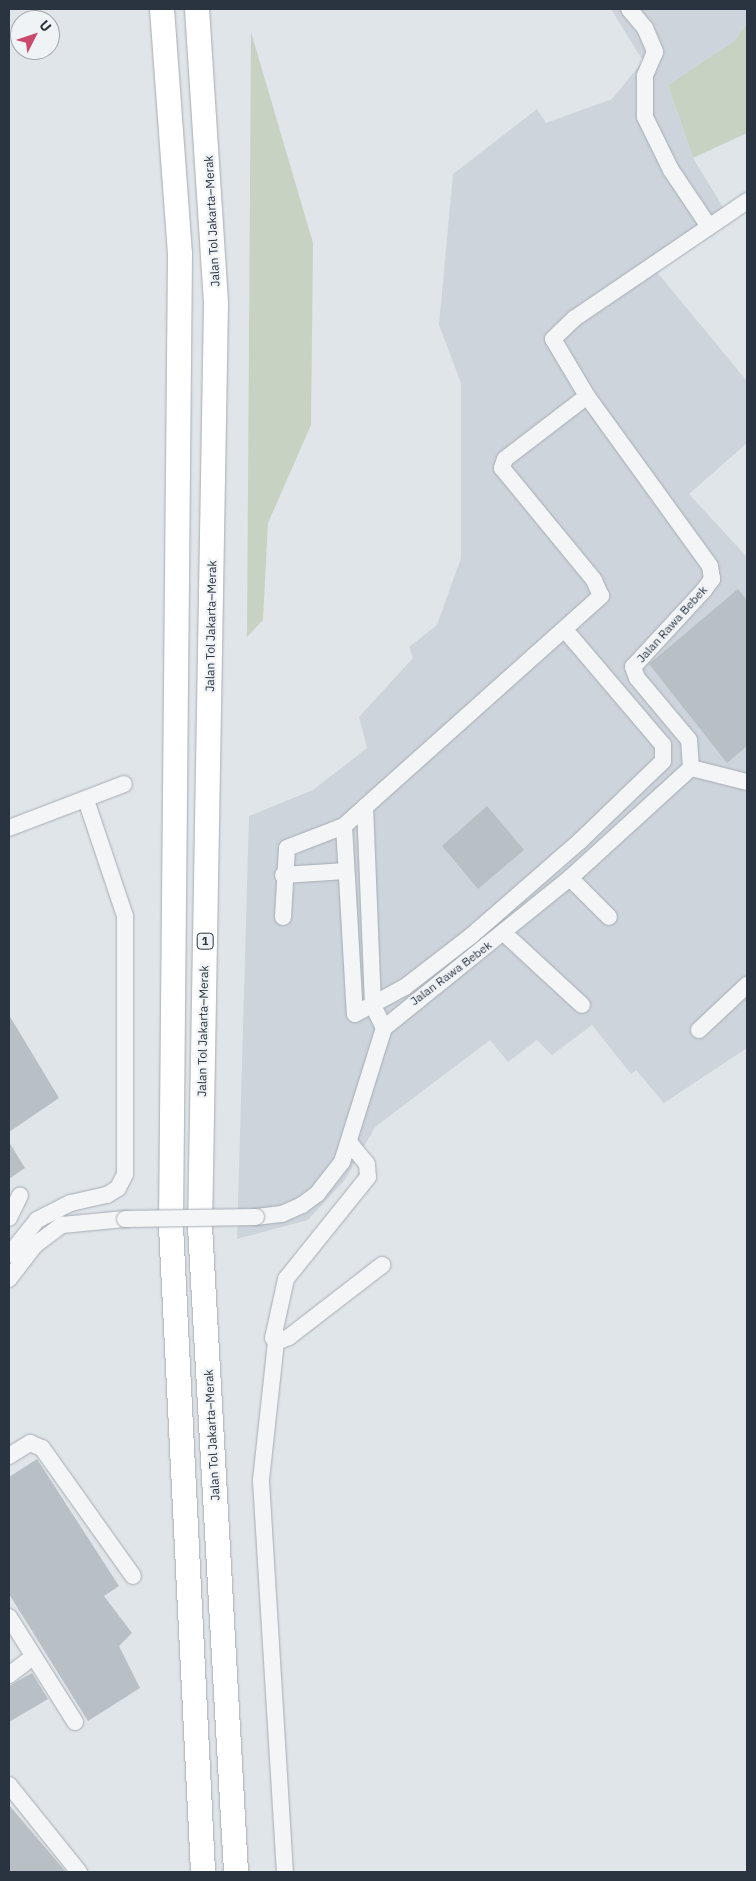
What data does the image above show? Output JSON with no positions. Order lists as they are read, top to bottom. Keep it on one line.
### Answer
{"streets":{"highway":["Jalan Tol Jakarta–Merak","1"],"street":["Jalan Rawa Bebek"]},"north":"top right"}
